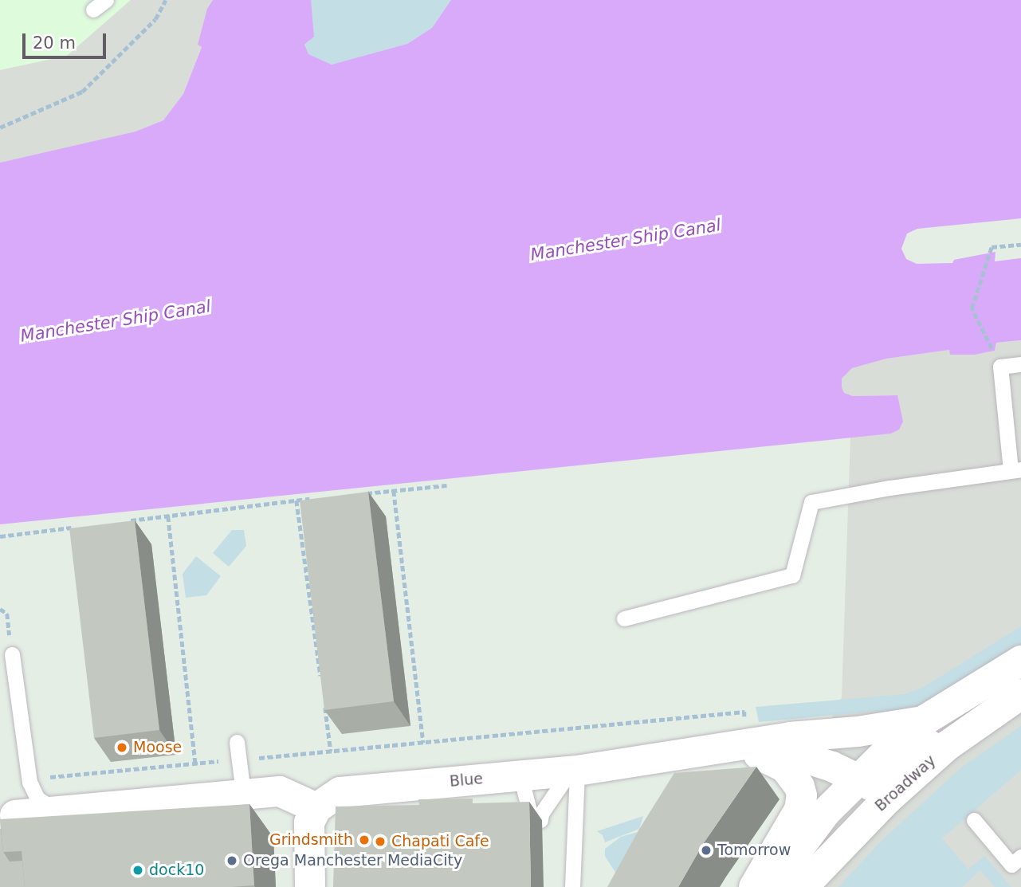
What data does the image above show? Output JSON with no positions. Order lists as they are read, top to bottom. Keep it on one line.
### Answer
{"streets":{"street":["Blue","Broadway"]},"crossings":[["Blue","Broadway"]],"water":["Manchester Ship Canal"],"places":["Moose","Grindsmith","Chapati Cafe","Tomorrow","Orega Manchester MediaCity","dock10"],"scale_bar":"20 m"}
